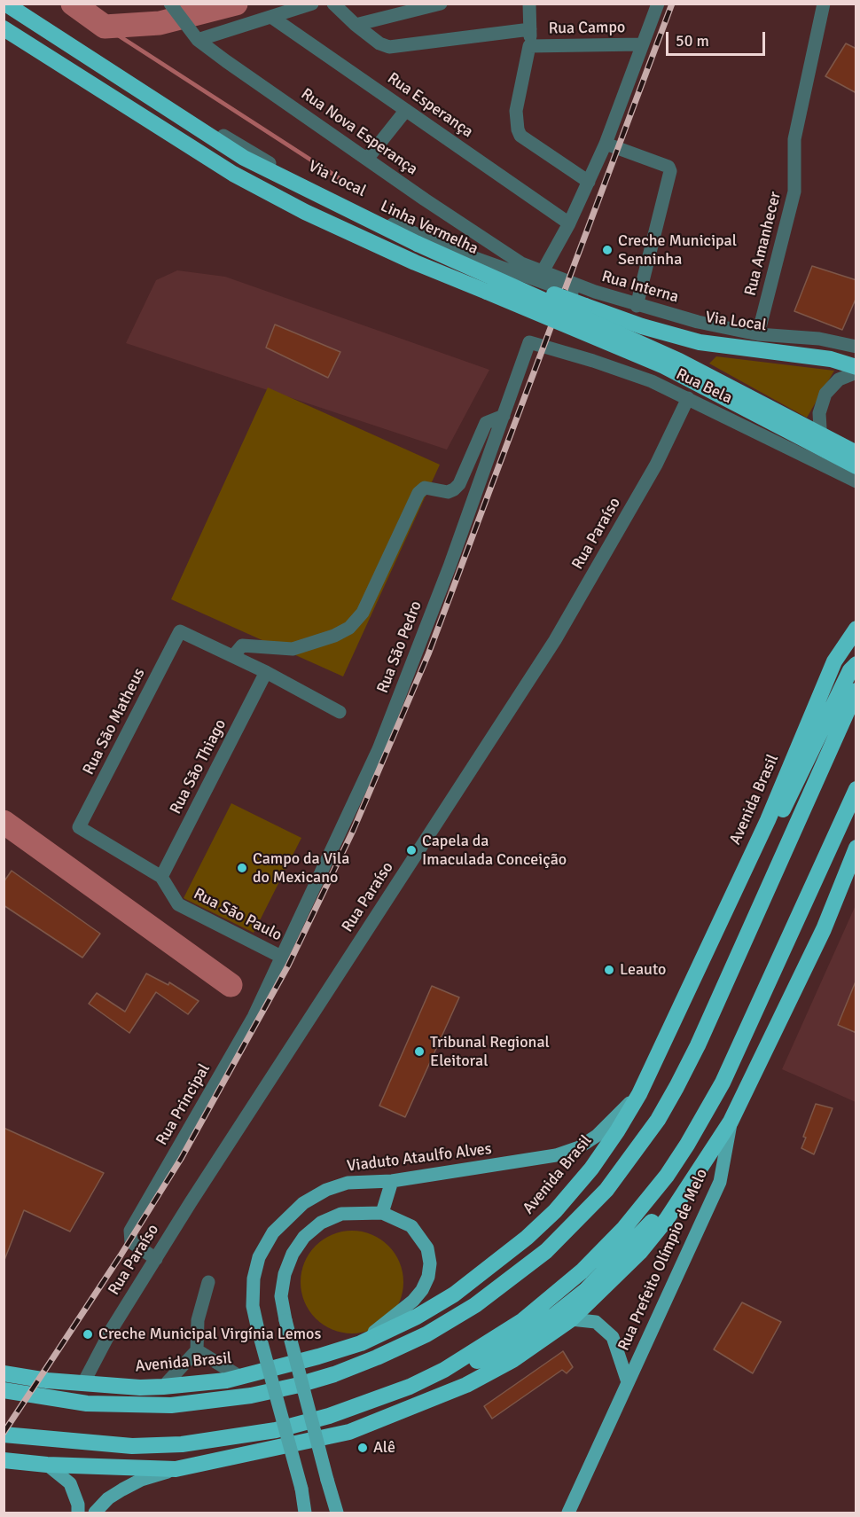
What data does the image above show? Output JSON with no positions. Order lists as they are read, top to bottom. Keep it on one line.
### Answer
{"streets":{"highway":["Linha Vermelha","Avenida Brasil"],"main road":["Viaduto Ataulfo Alves","Rua Prefeito Olímpio de Melo"],"street":["Rua Campo","Rua Esperança","Rua Nova Esperança","Via Local","Rua Amanhecer","Rua Interna","Rua Bela","Rua Paraíso","Rua São Pedro","Rua São Matheus","Rua São Thiago","Rua São Paulo","Rua Principal"]},"crossings":[["Rua Nova Esperança","Rua Interna"],["Rua Amanhecer","Rua Interna"],["Rua Bela","Rua Paraíso"],["Rua Bela","Rua São Pedro"],["Rua Paraíso","Avenida Brasil"],["Rua Paraíso","Rua Principal"],["Rua São Pedro","Rua São Paulo"],["Rua São Pedro","Rua Principal"],["Rua São Matheus","Rua São Paulo"],["Rua São Thiago","Rua São Paulo"],["Avenida Brasil","Viaduto Ataulfo Alves"],["Rua São Paulo","Rua Principal"]],"places":["Creche Municipal Senninha","Capela da Imaculada Conceição","Campo da Vila do Mexicano","Leauto","Tribunal Regional Eleitoral","Creche Municipal Virgínia Lemos","Alê"],"scale_bar":"50 m"}
